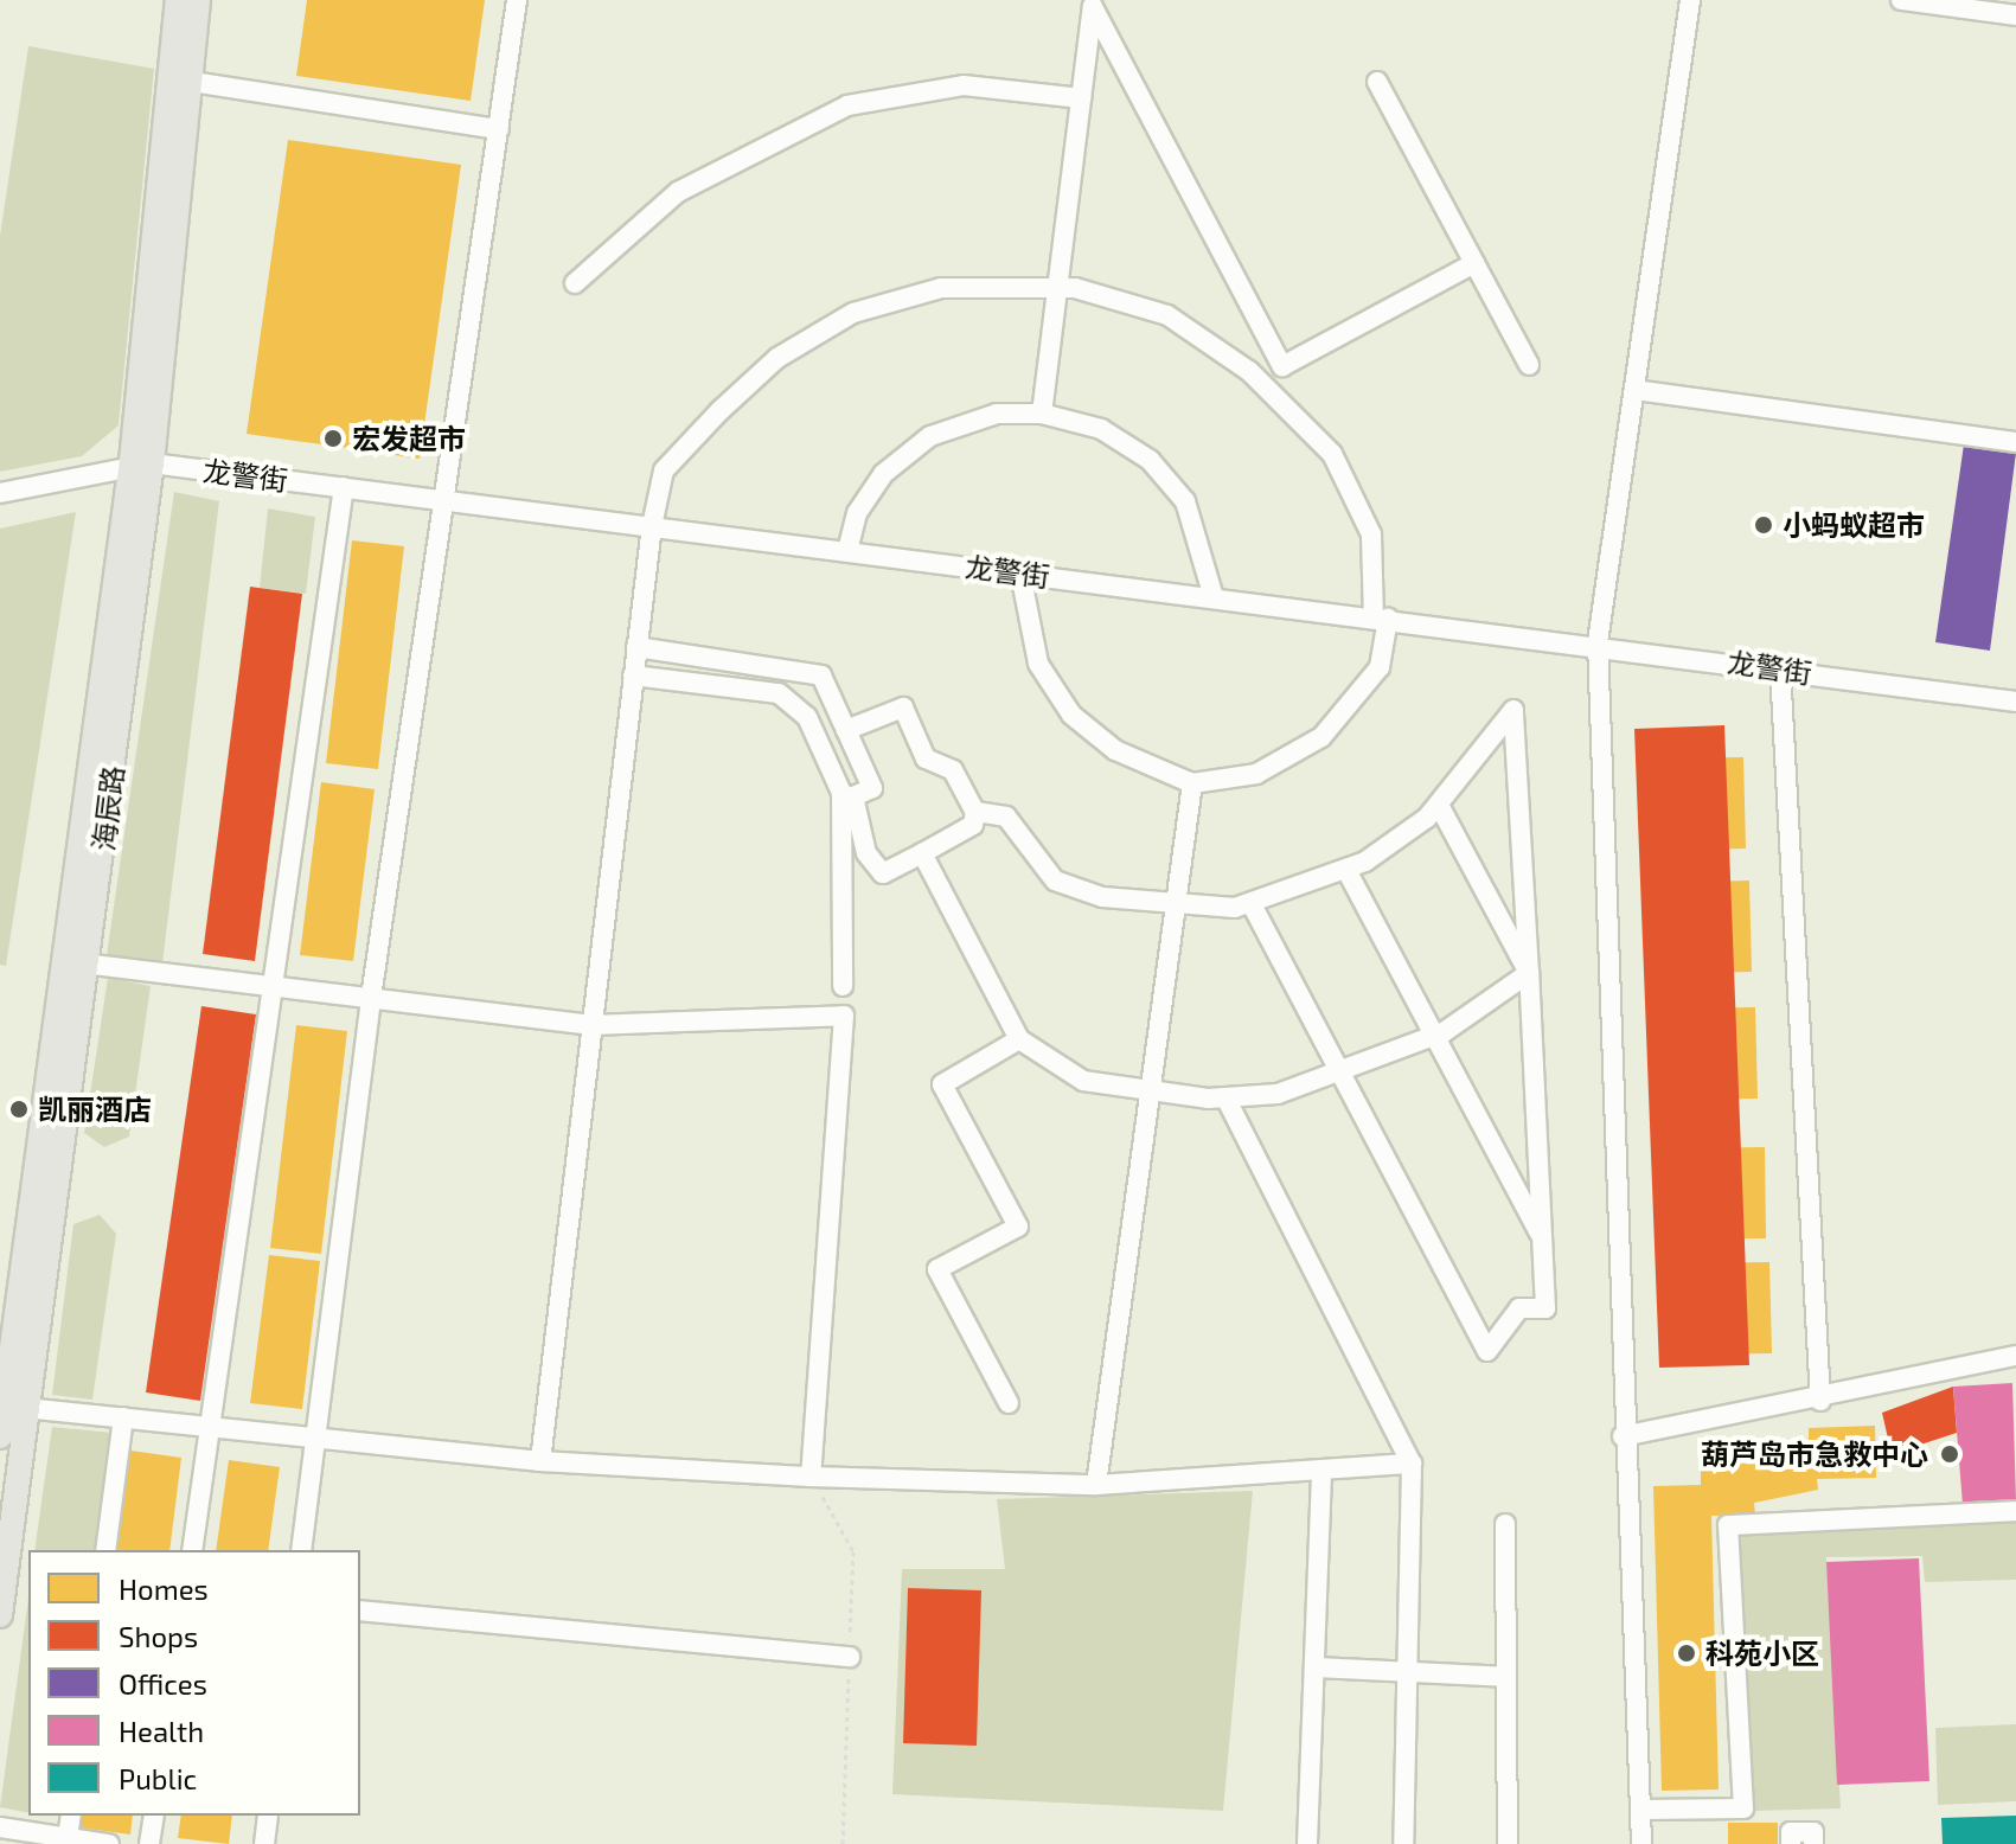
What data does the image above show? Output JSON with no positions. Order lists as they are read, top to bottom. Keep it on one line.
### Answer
{"streets":{"main road":["海辰路"],"street":["龙警街"]},"crossings":[["龙警街","海辰路"]],"places":["宏发超市","小蚂蚁超市","凯丽酒店","葫芦岛市急救中心","科苑小区"],"legend":["Homes","Shops","Offices","Health","Public"]}
